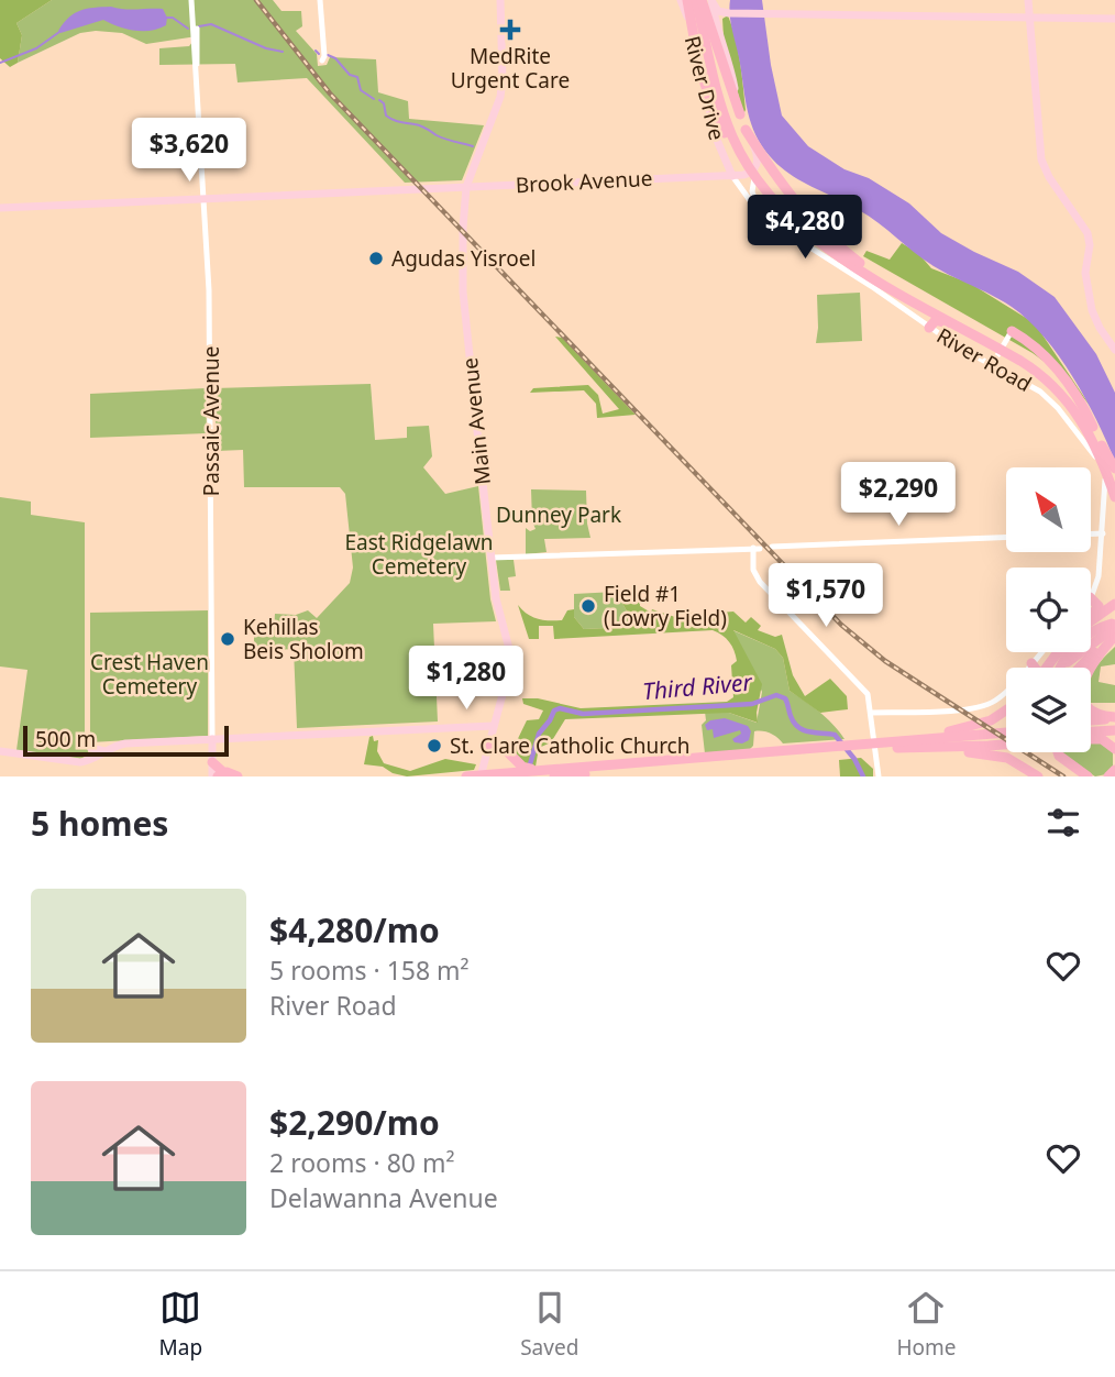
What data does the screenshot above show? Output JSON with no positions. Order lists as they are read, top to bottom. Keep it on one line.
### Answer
{"streets":{"main road":["River Drive","Brook Avenue","Passaic Avenue","Main Avenue"],"street":["River Road"]},"crossings":[["River Drive","Brook Avenue"],["River Drive","River Road"],["Brook Avenue","River Road"],["Brook Avenue","Passaic Avenue"],["Brook Avenue","Main Avenue"]],"water":["Third River"],"parks":["Dunney Park","East Ridgelawn Cemetery","Crest Haven Cemetery"],"places":{"health":["MedRite Urgent Care"],"other":["Agudas Yisroel","Field #1 (Lowry Field)","Kehillas Beis Sholom","St. Clare Catholic Church"]},"scale_bar":"500 m","north":"top left","page":{"price":["$3,620","$4,280","$2,290","$1,570","$1,280"],"scale":"500 m","heading":"5 homes","list":[{"name":"$4,280/mo","note":"5 rooms · 158 m² · River Road"},{"name":"$2,290/mo","note":"2 rooms · 80 m² · Delawanna Avenue"}],"tabs":["Map","Saved","Home"]}}
